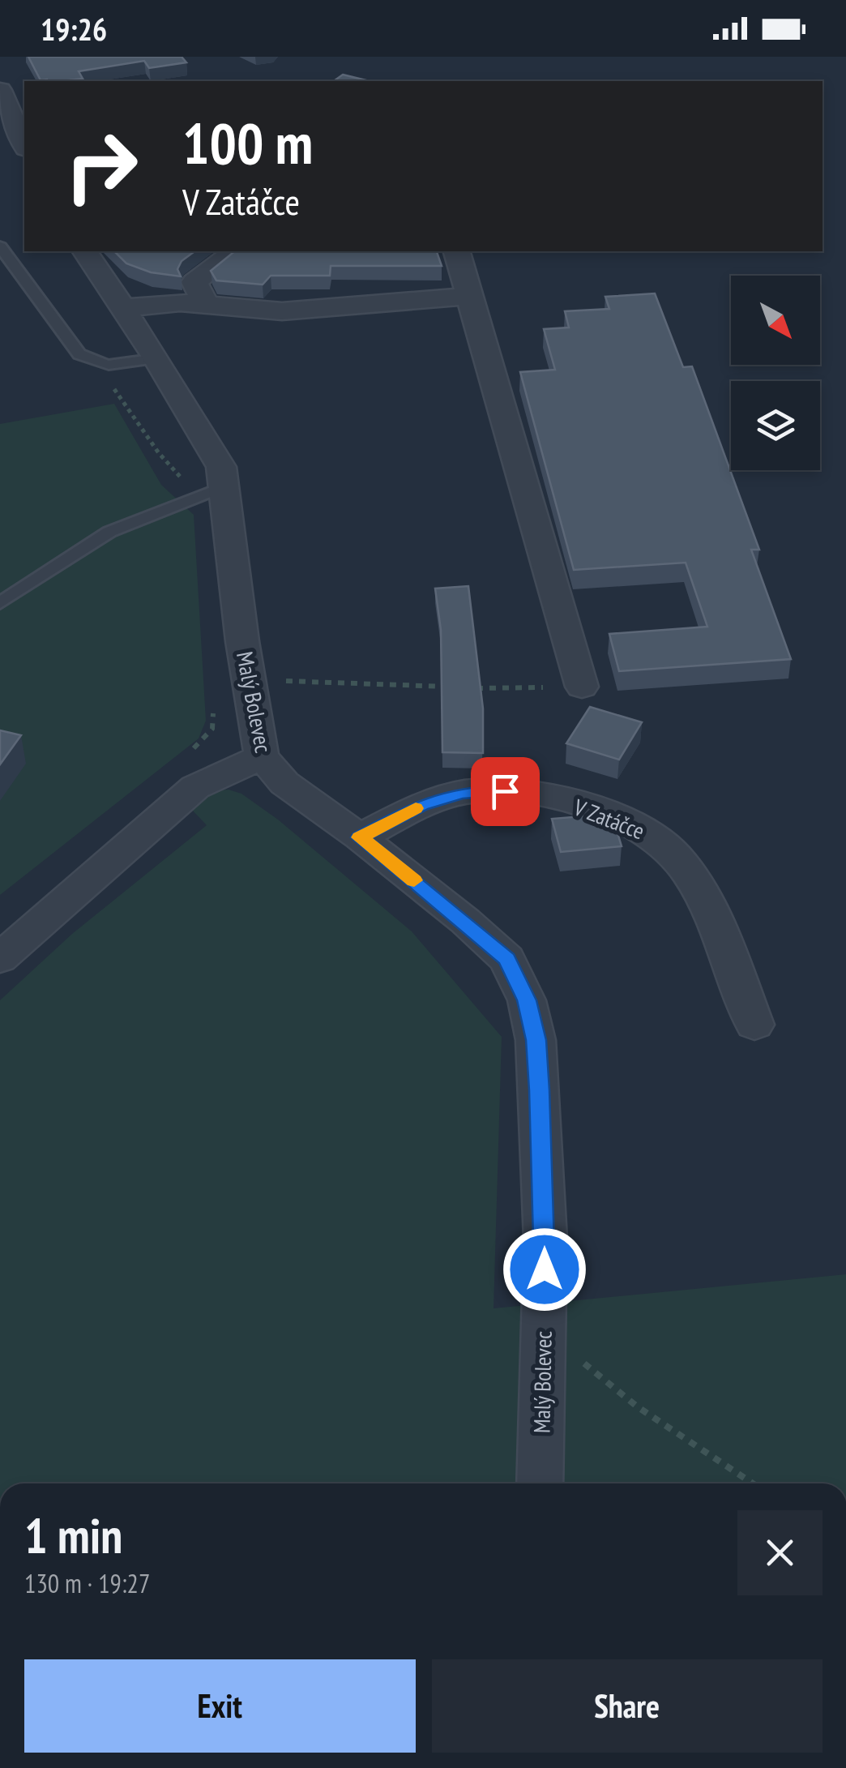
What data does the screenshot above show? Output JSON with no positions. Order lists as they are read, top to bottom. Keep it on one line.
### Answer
{"streets":{"street":["Malý Bolevec","V Zatáčce"]},"crossings":[["Malý Bolevec","V Zatáčce"]],"north":"bottom right","page":{"status":"19:26","turn":["100 m","V Zatáčce"],"heading":["1 min","130 m · 19:27"],"buttons":["Exit","Share"]}}
